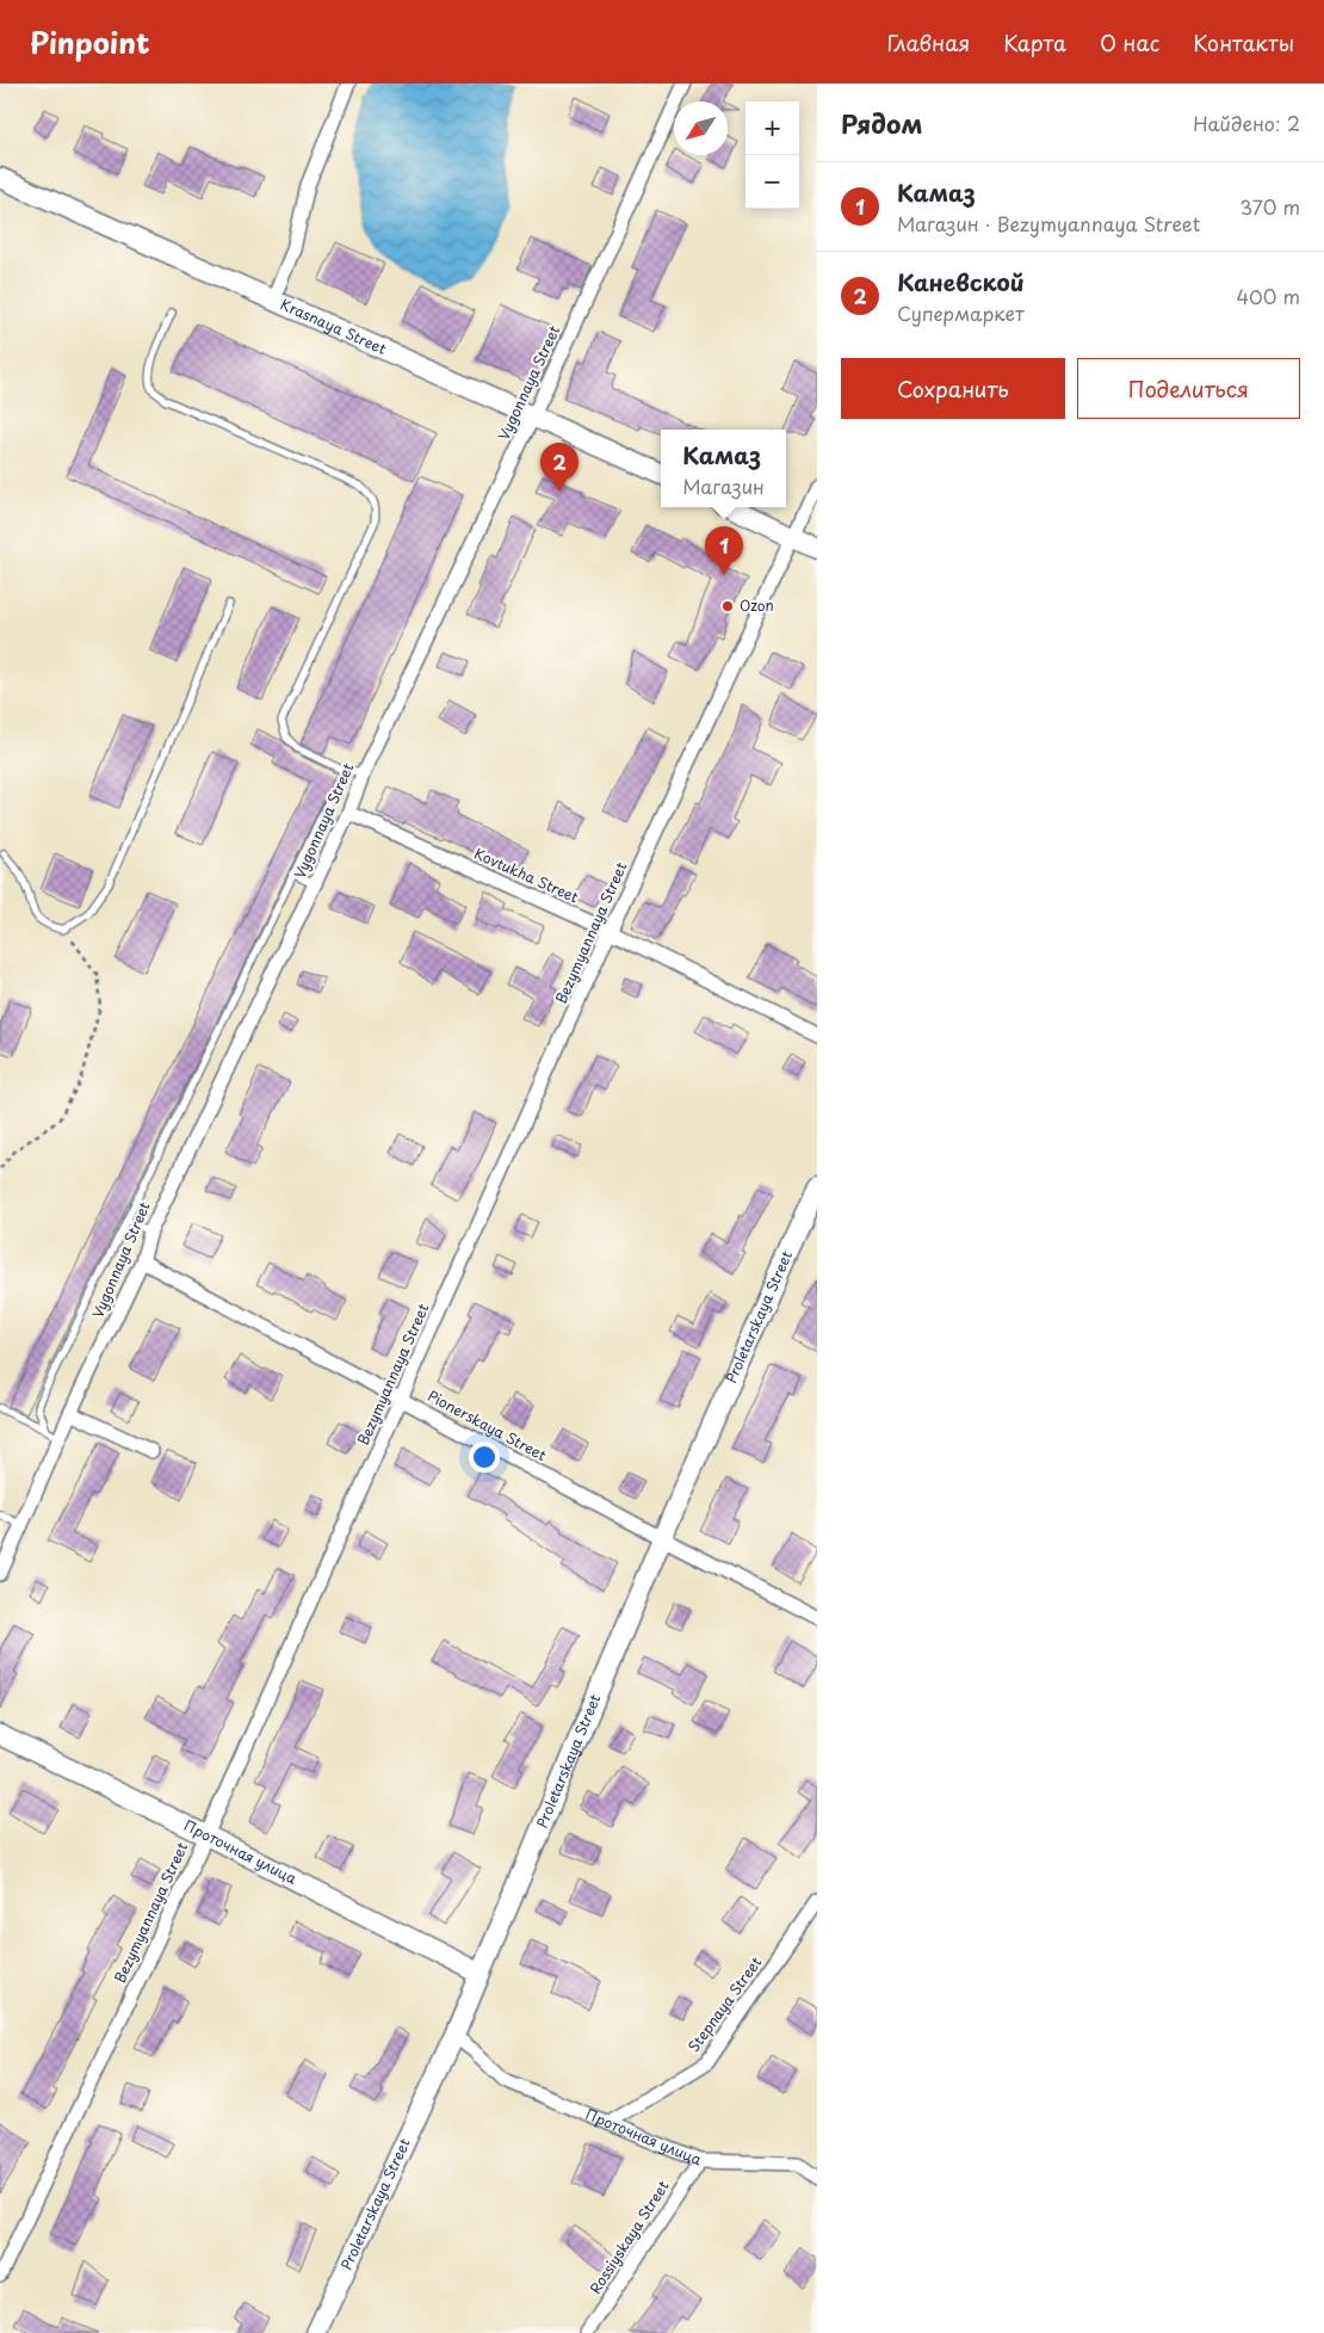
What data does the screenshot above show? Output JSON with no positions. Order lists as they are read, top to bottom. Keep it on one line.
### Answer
{"streets":{"street":["Krasnaya Street","Vygonnaya Street","Kovtukha Street","Bezymyannaya Street","Proletarskaya Street","Pionerskaya Street","Проточная улица","Stepnaya Street","Rossiyskaya Street"]},"crossings":[["Krasnaya Street","Vygonnaya Street"],["Vygonnaya Street","Kovtukha Street"],["Vygonnaya Street","Pionerskaya Street"],["Kovtukha Street","Bezymyannaya Street"],["Bezymyannaya Street","Pionerskaya Street"],["Bezymyannaya Street","Проточная улица"],["Proletarskaya Street","Pionerskaya Street"],["Proletarskaya Street","Проточная улица"],["Проточная улица","Stepnaya Street"],["Проточная улица","Rossiyskaya Street"]],"places":["Ozon"],"north":"bottom left","page":{"header":"Pinpoint","nav":["Главная","Карта","О нас","Контакты"],"heading":["Рядом","Найдено: 2"],"map_buttons":["+","−"],"list":[{"mark":"1","name":"Камаз","note":"Магазин · Bezymyannaya Street","value":"370 m"},{"mark":"2","name":"Каневской","note":"Супермаркет","value":"400 m"}],"buttons":["Сохранить","Поделиться"],"popup":["Камаз","Магазин"],"pins":["2","1"]}}
